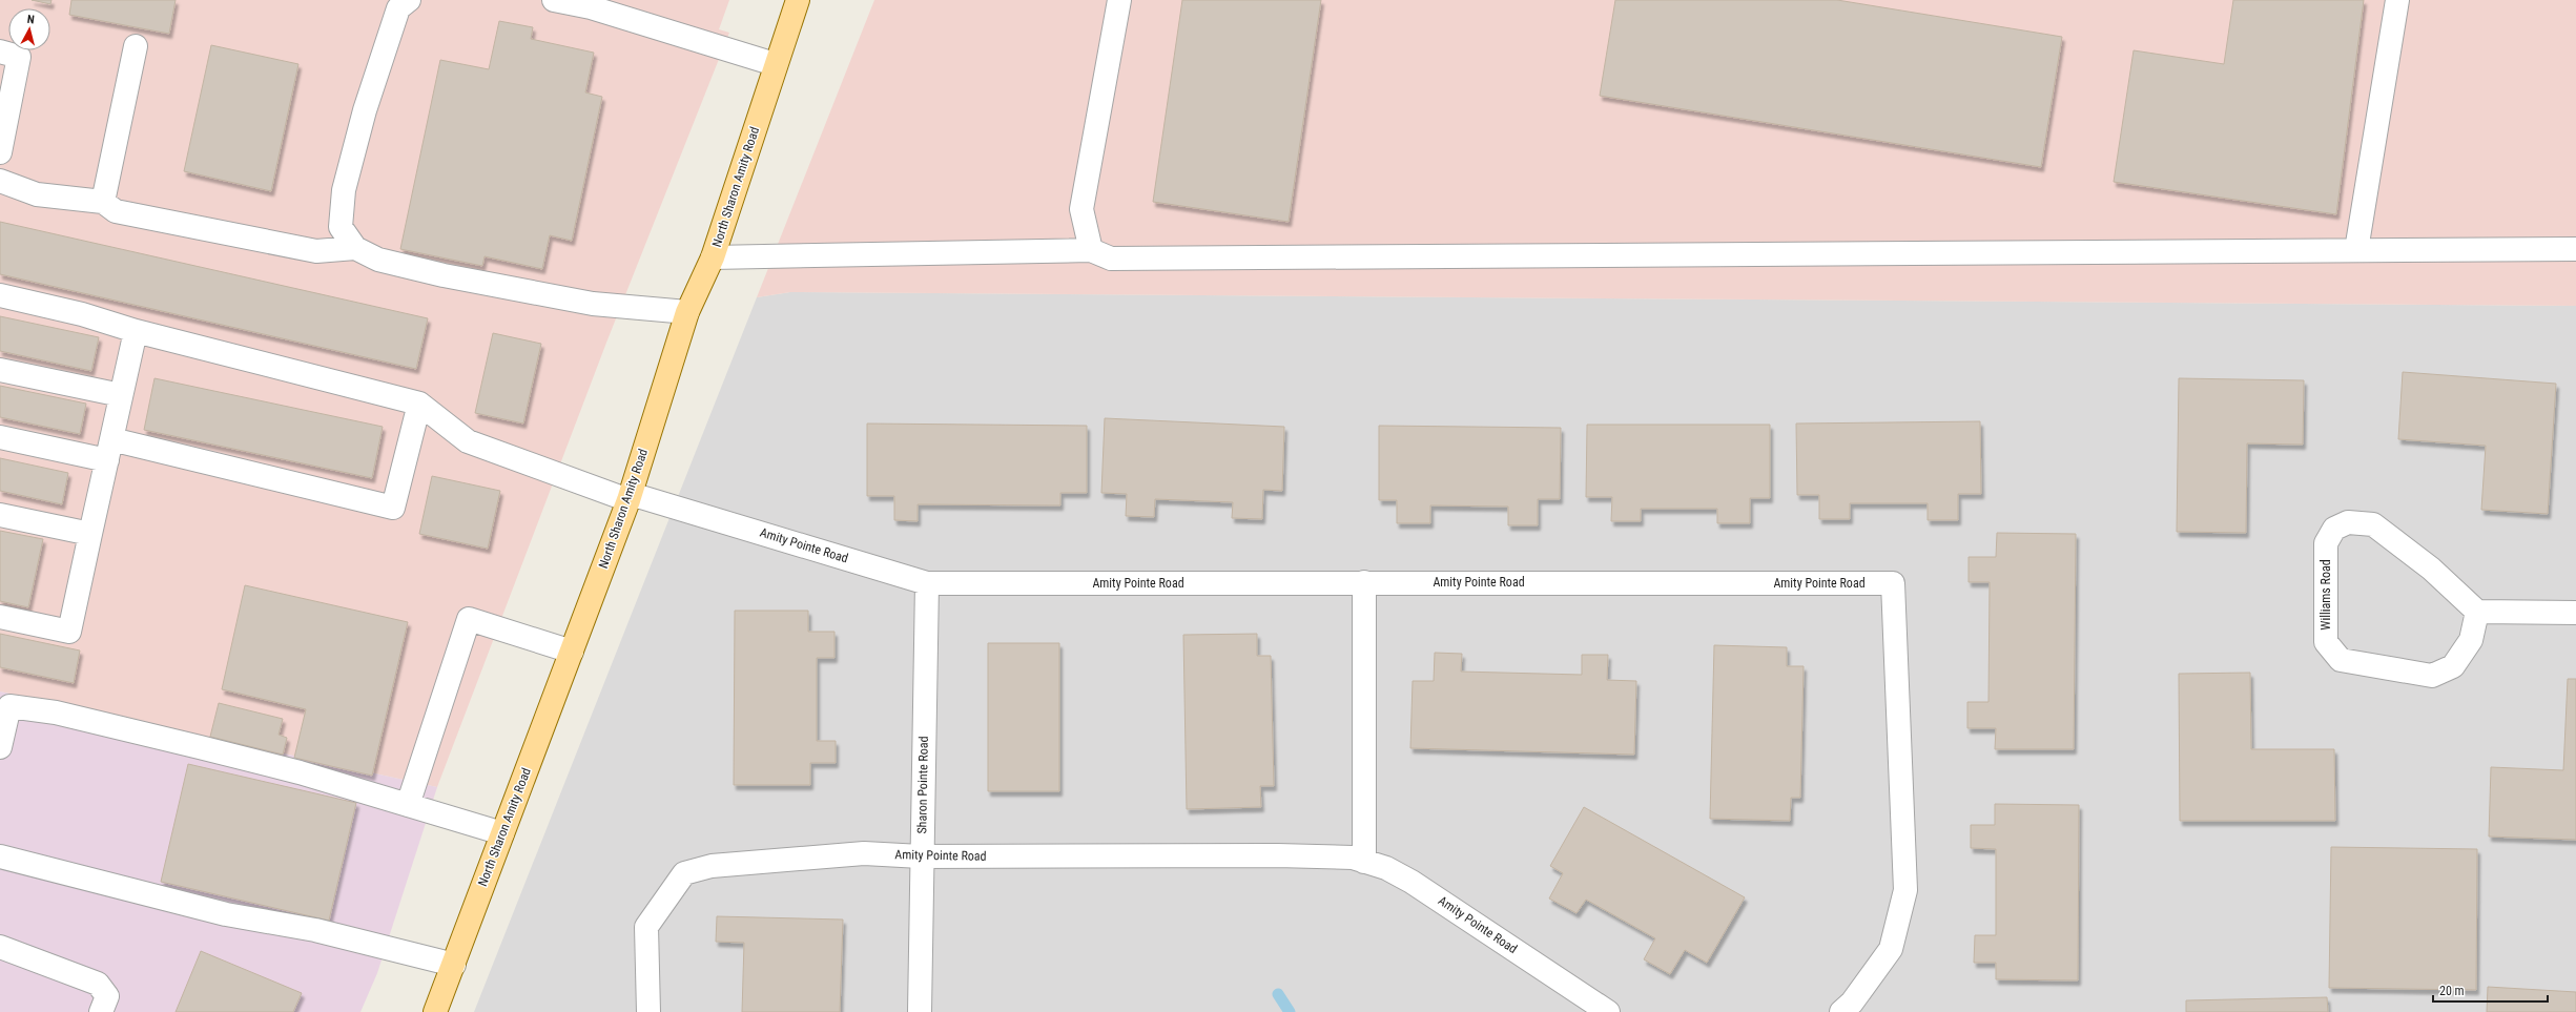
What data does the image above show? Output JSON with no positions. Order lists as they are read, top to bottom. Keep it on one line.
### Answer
{"streets":{"main road":["North Sharon Amity Road"],"street":["Amity Pointe Road","Williams Road","Sharon Pointe Road"]},"crossings":[["North Sharon Amity Road","Amity Pointe Road"],["Amity Pointe Road","Sharon Pointe Road"]],"scale_bar":"20 m","north":"top"}
